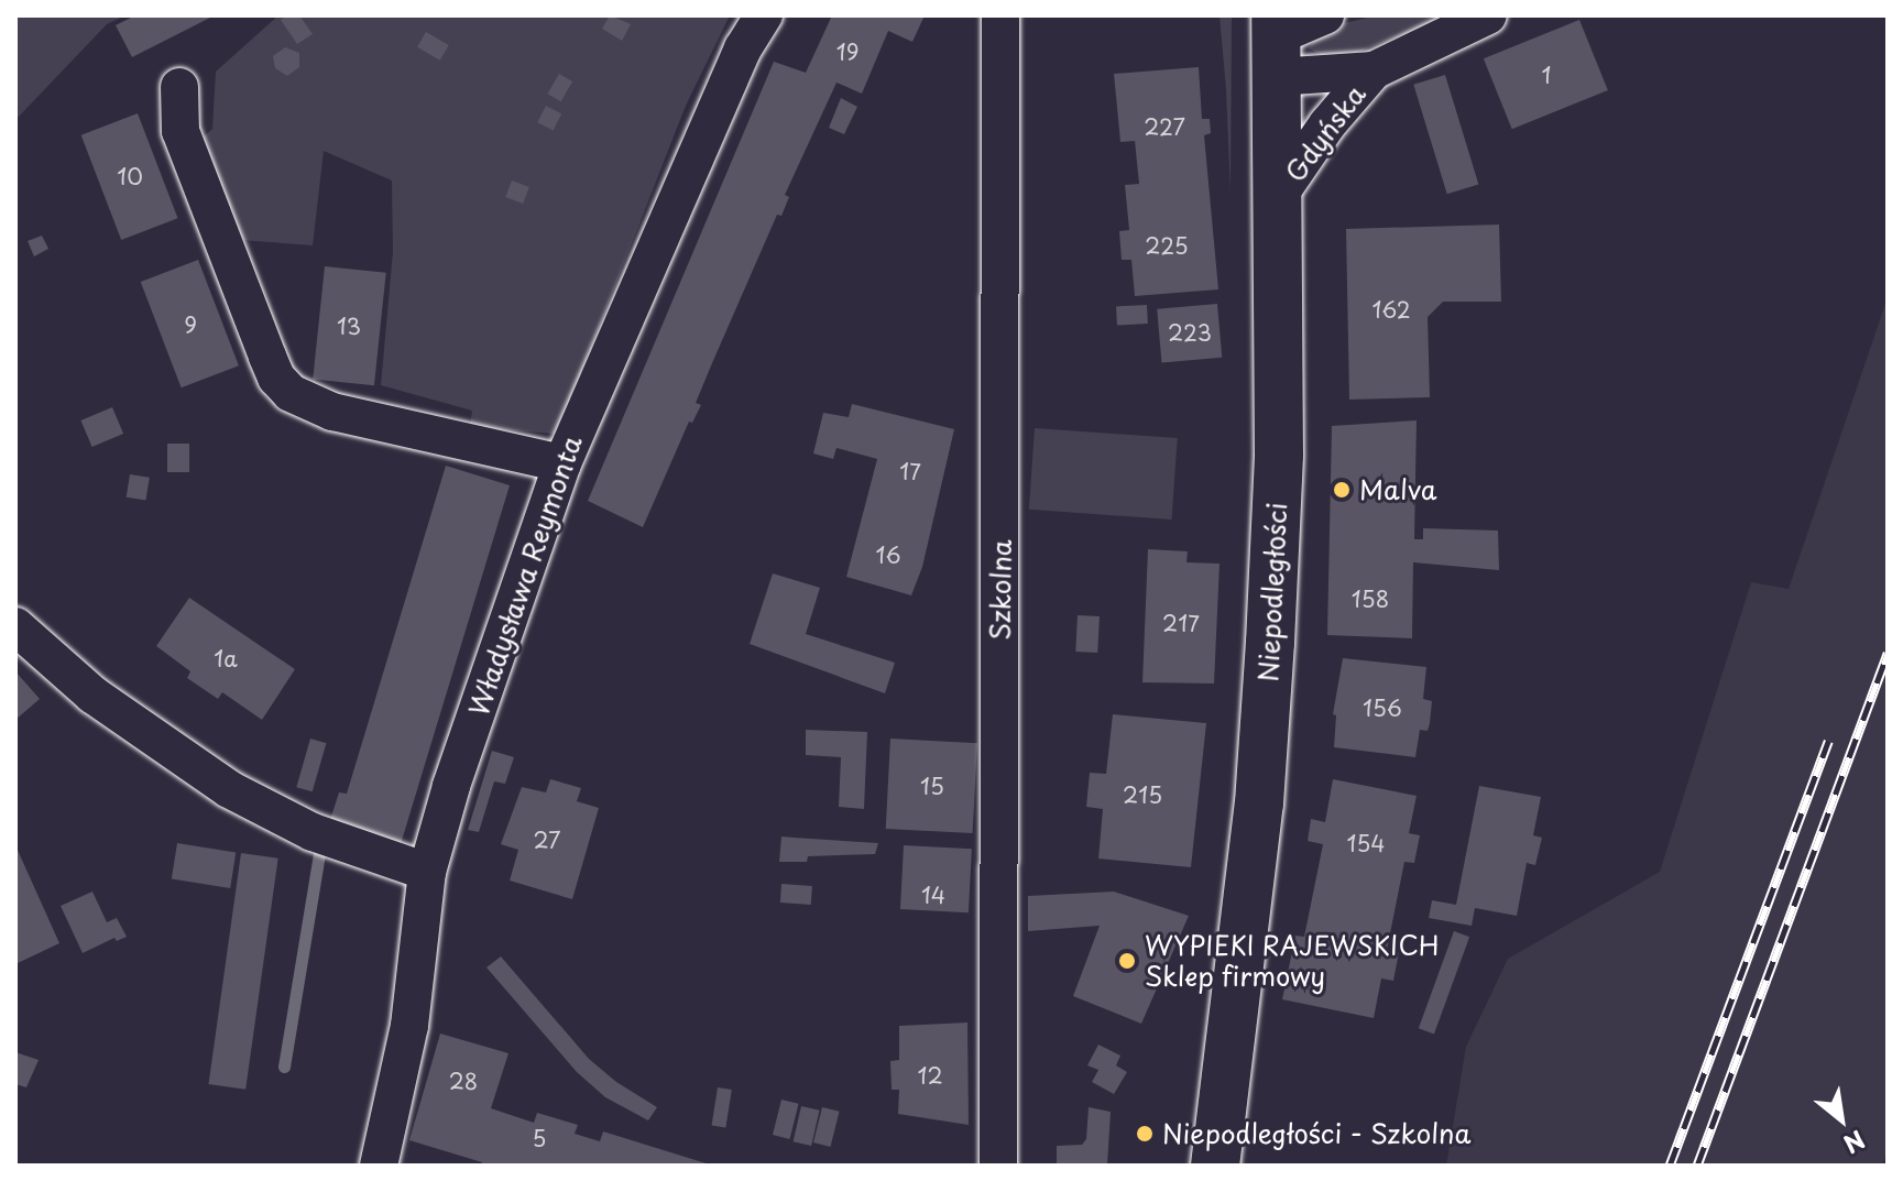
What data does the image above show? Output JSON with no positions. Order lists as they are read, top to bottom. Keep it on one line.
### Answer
{"streets":{"main road":["Niepodległości"],"street":["Gdyńska","Władysława Reymonta","Szkolna"]},"crossings":[["Gdyńska","Niepodległości"]],"places":["Malva","WYPIEKI RAJEWSKICH Sklep firmowy","Niepodległości - Szkolna"],"house_numbers":["19","1","227","10","225","162","9","13","223","17","16","158","217","1a","156","15","215","27","154","14","12","28","5"],"north":"bottom right"}
